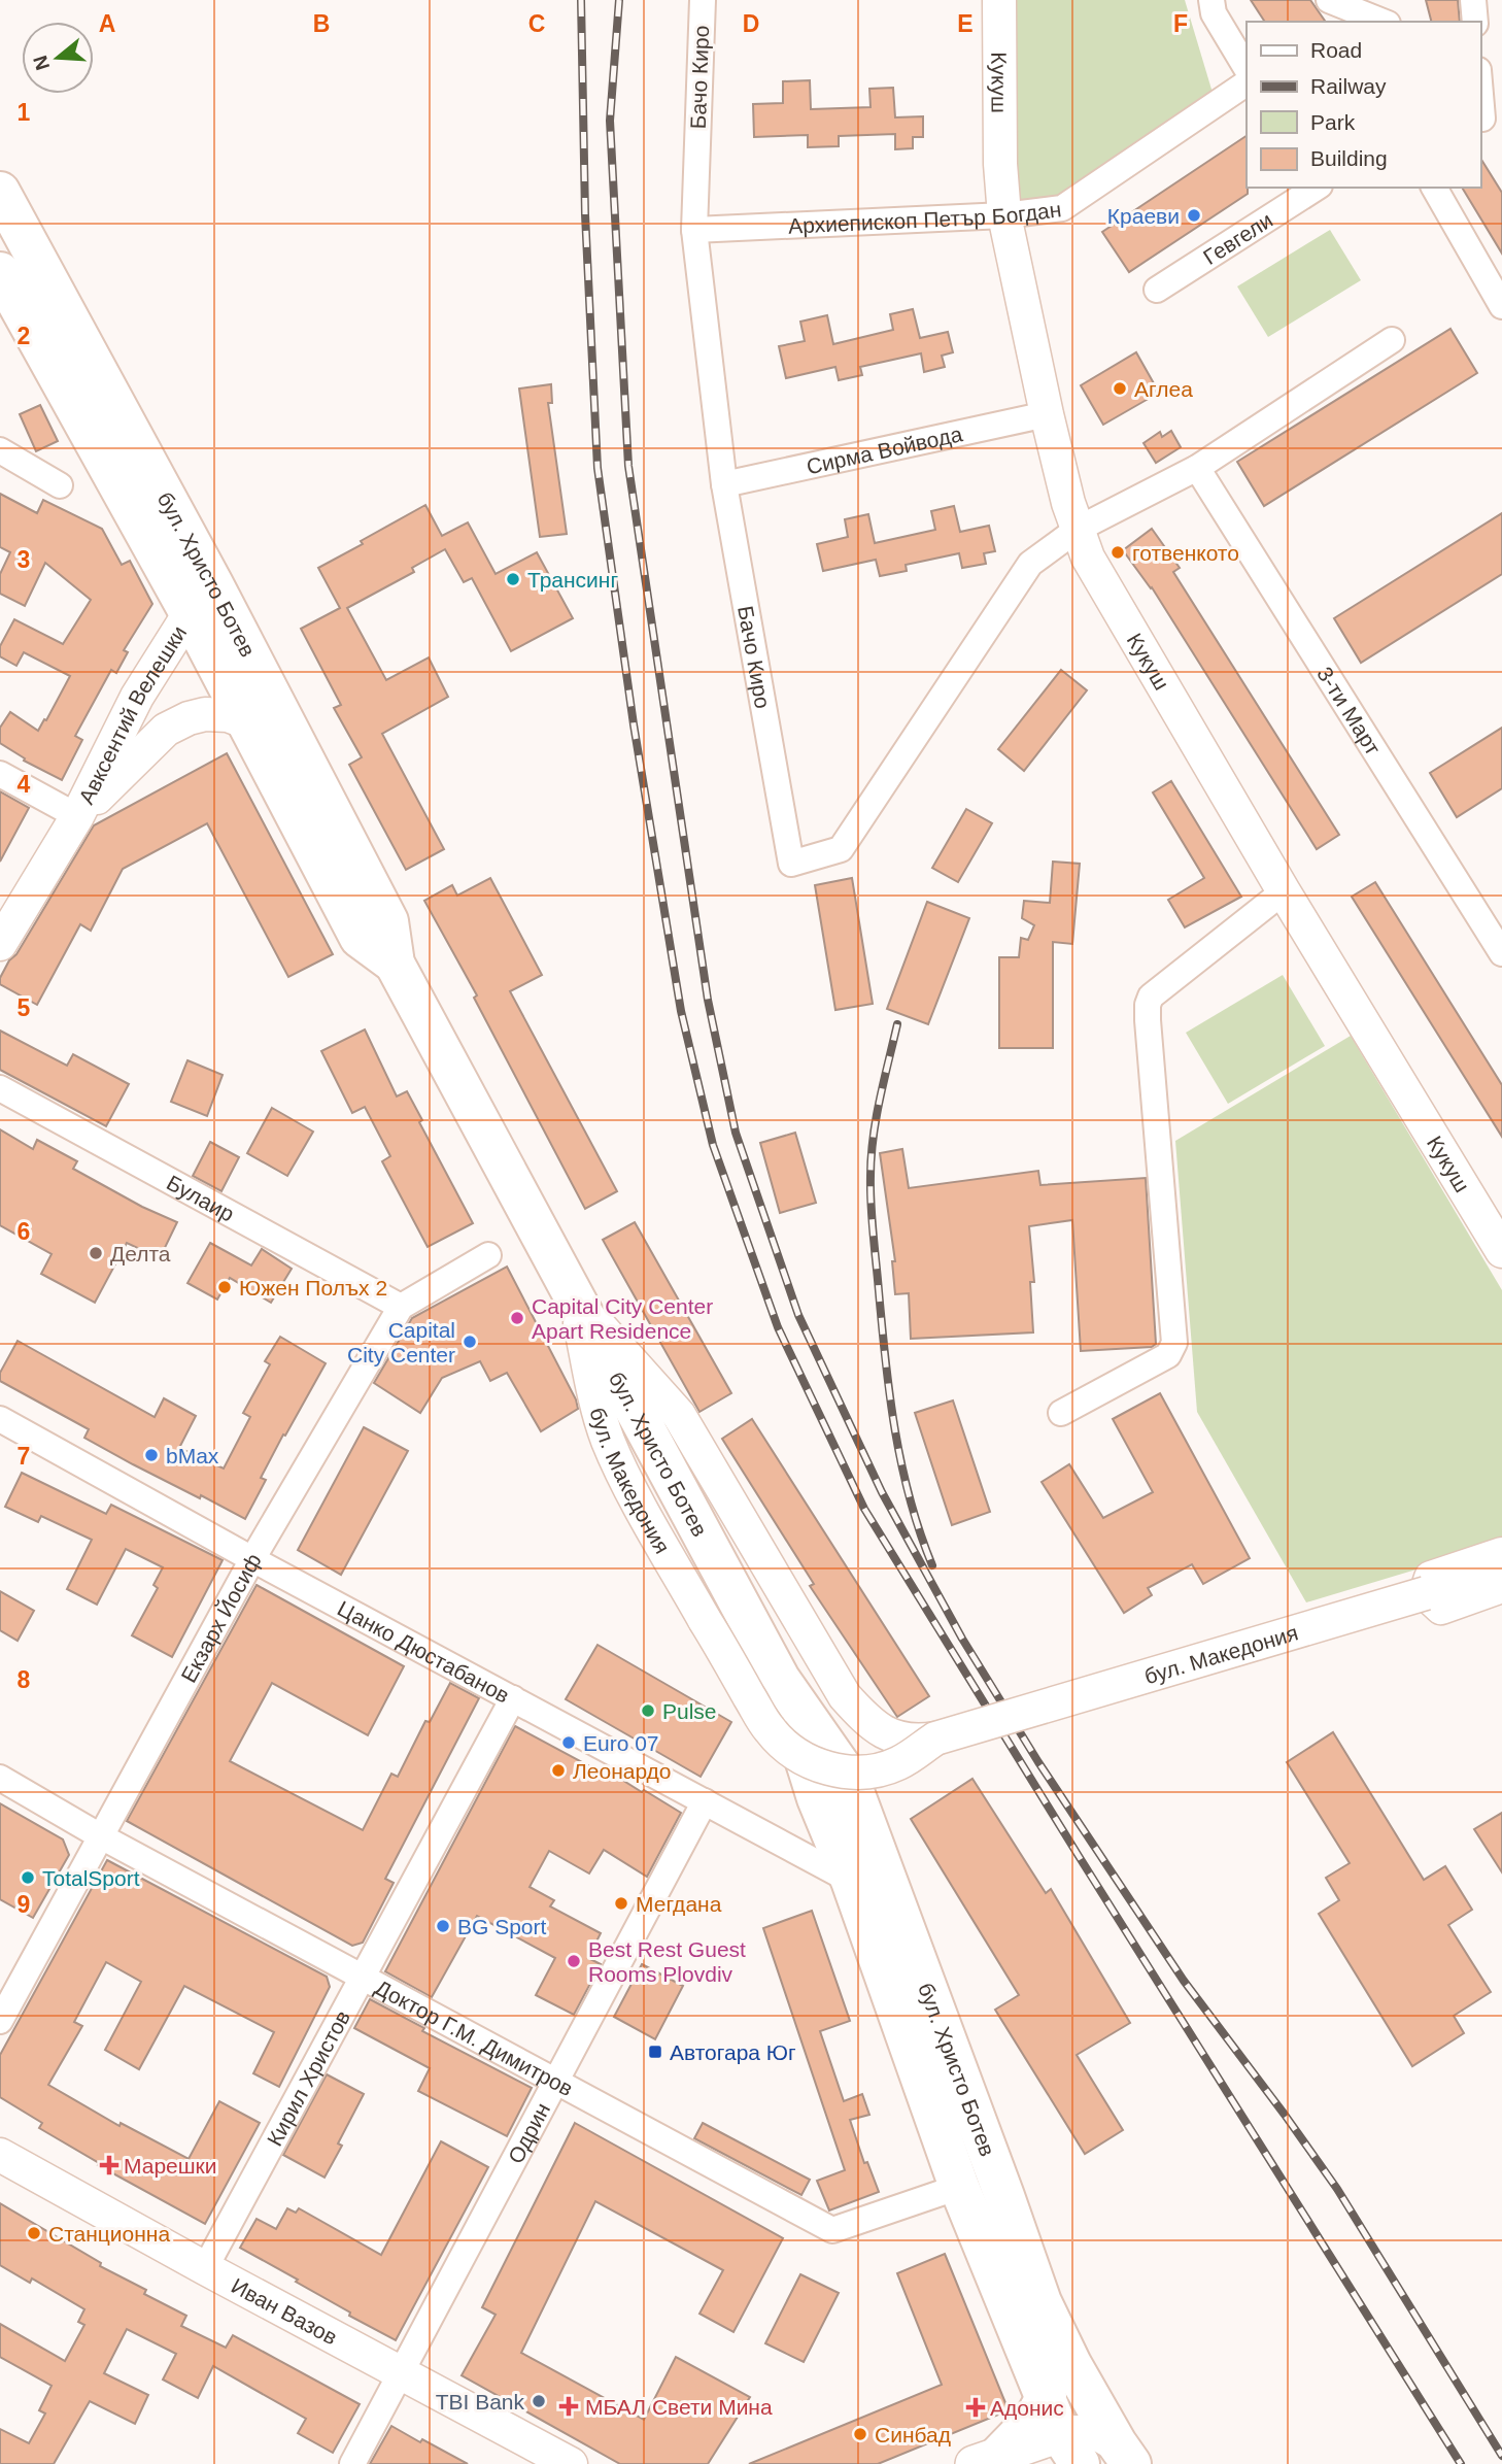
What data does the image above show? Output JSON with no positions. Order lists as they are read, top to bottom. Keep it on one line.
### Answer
{"streets":{"main road":["бул. Христо Ботев"],"street":["Бачо Киро","Кукуш","Архиепископ Петър Богдан","Гевгели","Сирма Войвода","3-ти Март","Авксентий Велешки","Булаир","бул. Македония","Екзарх Йосиф","Цанко Дюстабанов","Доктор Г.М. Димитров","Кирил Христов","Одрин","Иван Вазов"]},"crossings":[["Бачо Киро","Кукуш"],["Бачо Киро","Архиепископ Петър Богдан"],["Бачо Киро","Сирма Войвода"],["Кукуш","Архиепископ Петър Богдан"],["Кукуш","Сирма Войвода"],["бул. Христо Ботев","Авксентий Велешки"],["бул. Христо Ботев","бул. Македония"],["бул. Христо Ботев","Цанко Дюстабанов"],["бул. Христо Ботев","Доктор Г.М. Димитров"],["Булаир","Екзарх Йосиф"],["Екзарх Йосиф","Цанко Дюстабанов"],["Екзарх Йосиф","Доктор Г.М. Димитров"],["Цанко Дюстабанов","Кирил Христов"],["Цанко Дюстабанов","Одрин"],["Доктор Г.М. Димитров","Кирил Христов"],["Доктор Г.М. Димитров","Одрин"],["Кирил Христов","Иван Вазов"],["Одрин","Иван Вазов"]],"places":{"other":["Краеви","Аглеа","готвенкото","Трансинг","Делта","Южен Полъх 2","Capital City Center Apart Residence","Capital City Center","bMax","Pulse","Euro 07","Леонардо","TotalSport","Мегдана","BG Sport","Best Rest Guest Rooms Plovdiv","Станционна","TBI Bank","Синбад"],"transit":["Автогара Юг"],"health":["Марешки","МБАЛ Свети Мина","Адонис"]},"legend":["Road","Railway","Park","Building"],"north":"left","grid":{"columns":["A","B","C","D","E","F"],"rows":["1","2","3","4","5","6","7","8","9"]}}
